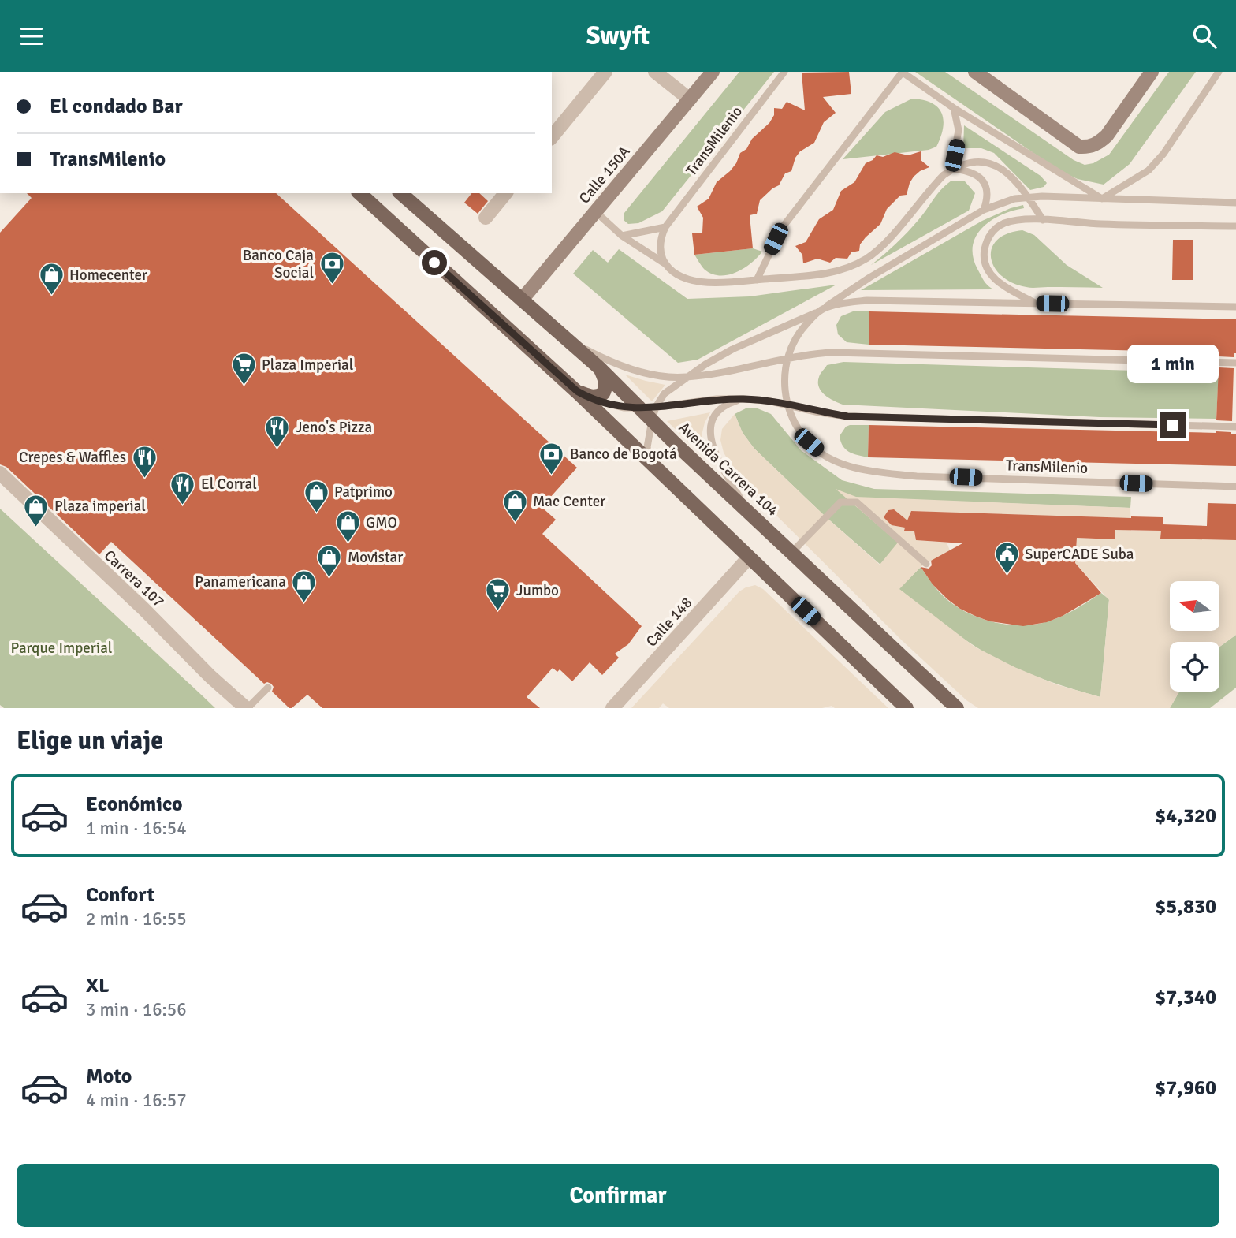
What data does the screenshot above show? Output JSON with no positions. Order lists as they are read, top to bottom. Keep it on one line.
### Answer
{"streets":{"main road":["Avenida Carrera 104"],"street":["Calle 150A","Carrera 107","Calle 148"],"lane":["TransMilenio"]},"crossings":[["TransMilenio","Avenida Carrera 104"],["Calle 150A","Avenida Carrera 104"]],"parks":["Parque Imperial"],"places":{"bank":["Banco Caja Social","Banco de Bogotá"],"shop":["Homecenter","Patprimo","Mac Center","Plaza imperial","GMO","Movistar","Panamericana"],"supermarket":["Plaza Imperial","Jumbo"],"restaurant":["Jeno's Pizza","Crepes & Waffles","El Corral"],"public building":["SuperCADE Suba"]},"north":"left","page":{"header":"Swyft","banner":["El condado Bar","TransMilenio"],"bubble":"1 min","heading":"Elige un viaje","list":[{"name":"Económico","note":"1 min · 16:54","value":"$4,320"},{"name":"Confort","note":"2 min · 16:55","value":"$5,830"},{"name":"XL","note":"3 min · 16:56","value":"$7,340"},{"name":"Moto","note":"4 min · 16:57","value":"$7,960"}],"buttons":"Confirmar"}}
